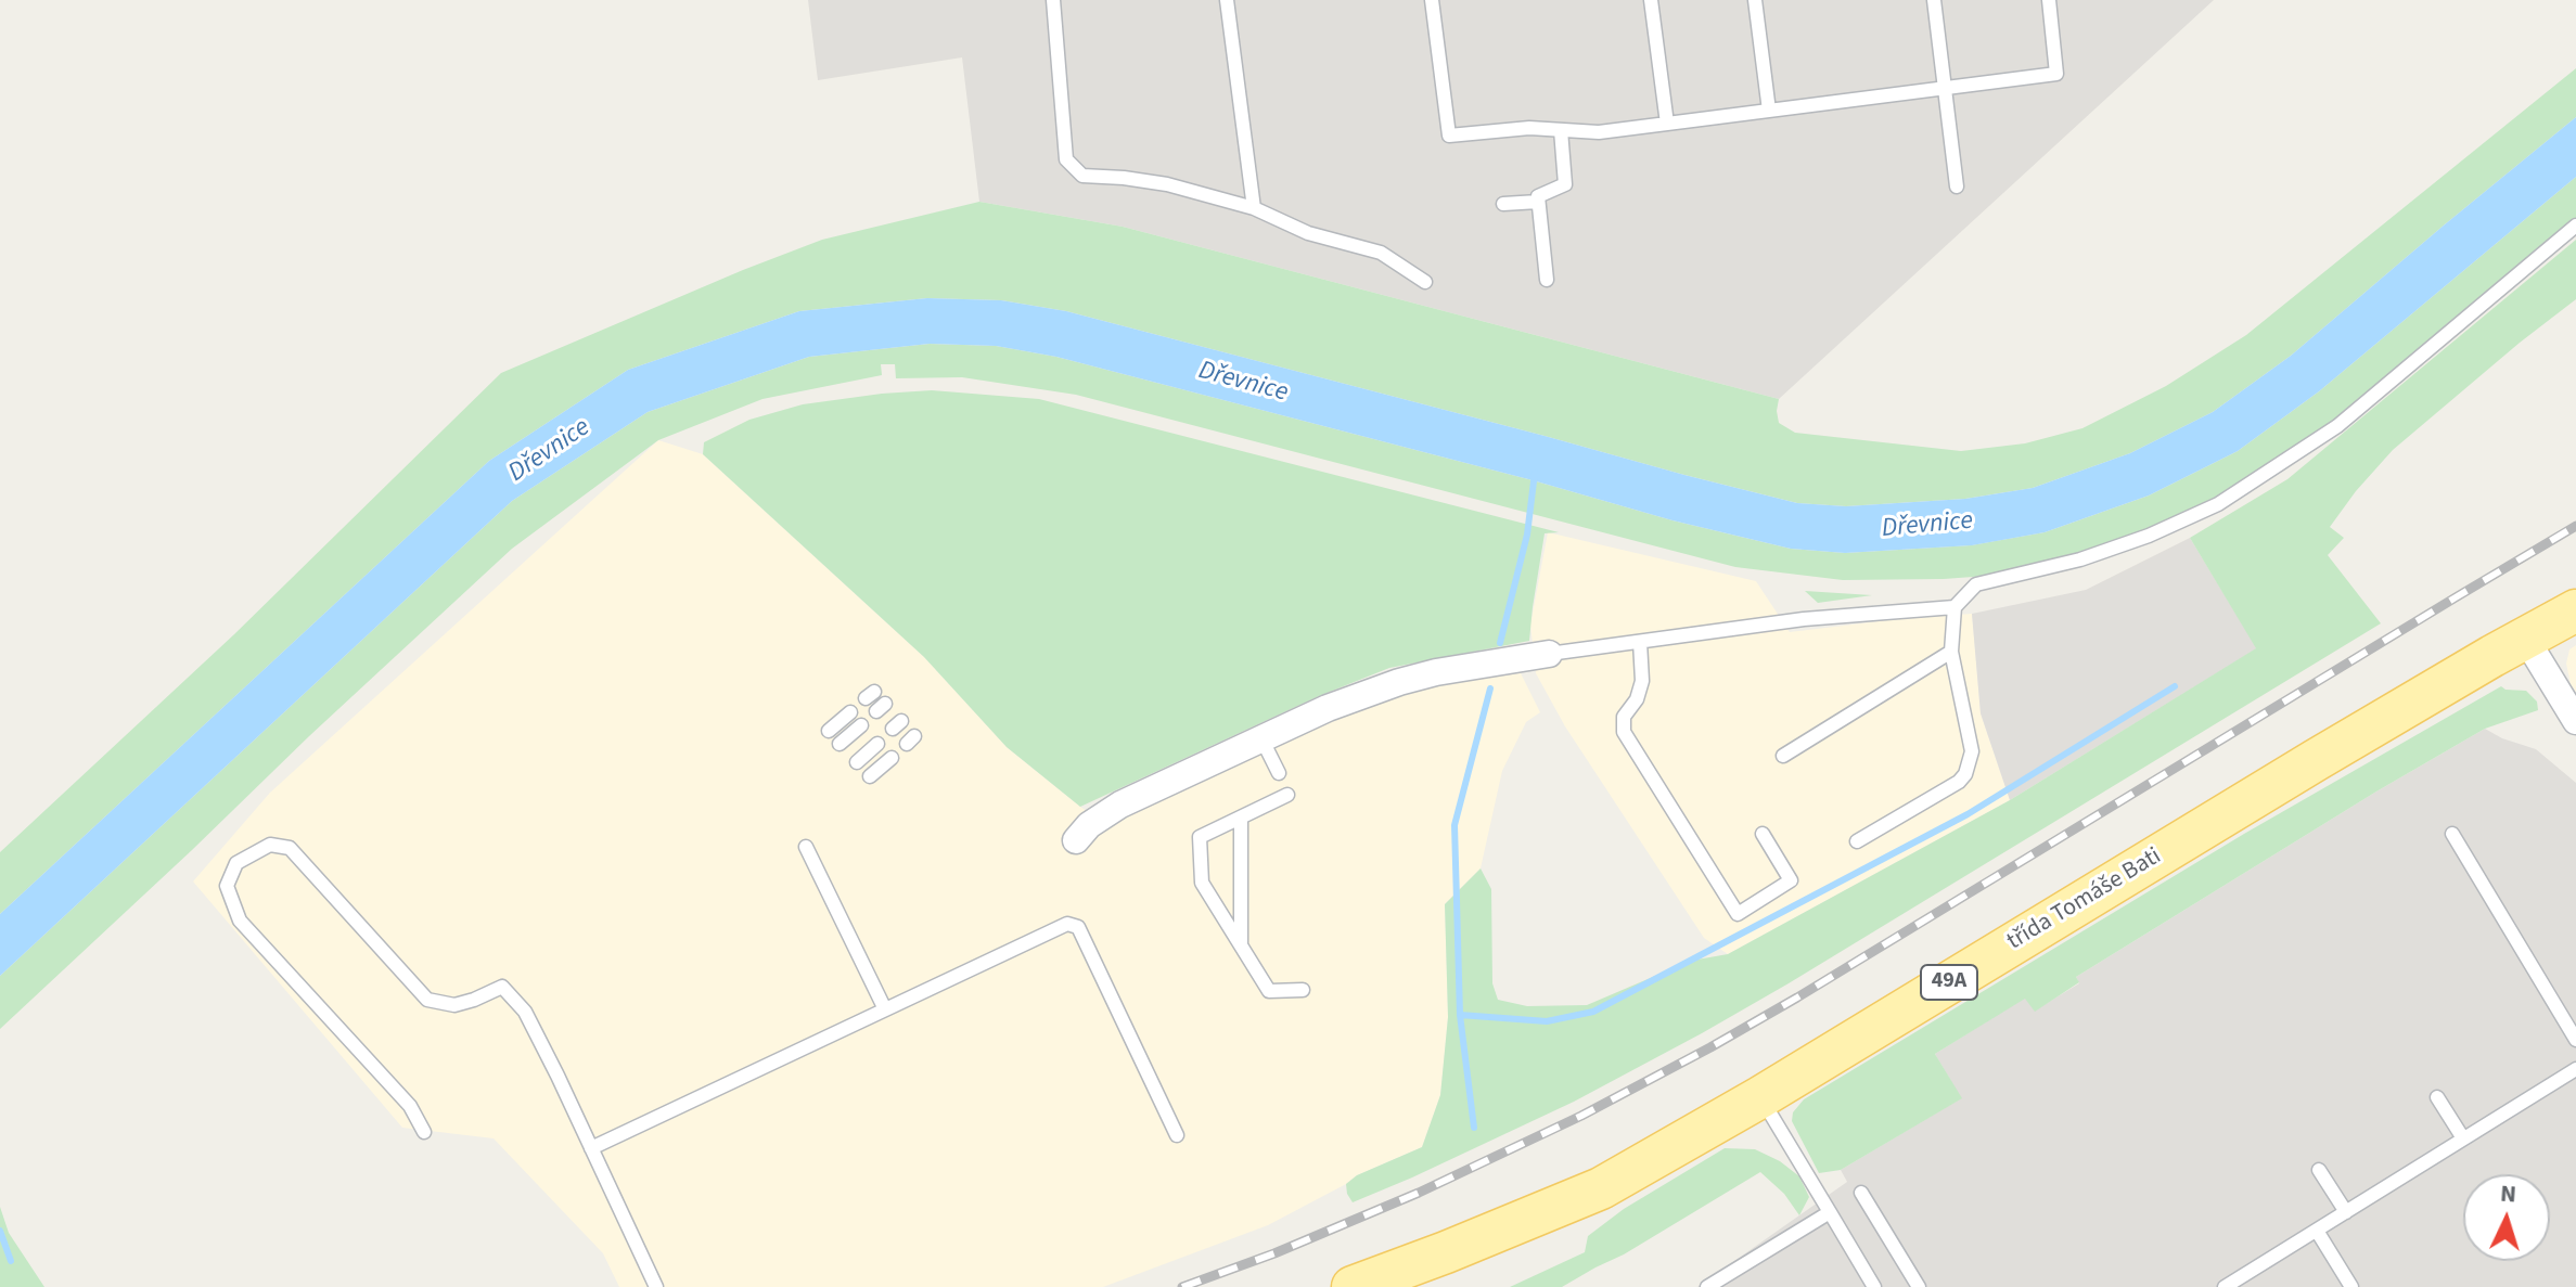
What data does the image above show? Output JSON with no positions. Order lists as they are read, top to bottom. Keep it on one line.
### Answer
{"streets":{"main road":["třída Tomáše Bati","49A"]},"water":["Dřevnice"],"north":"top"}
